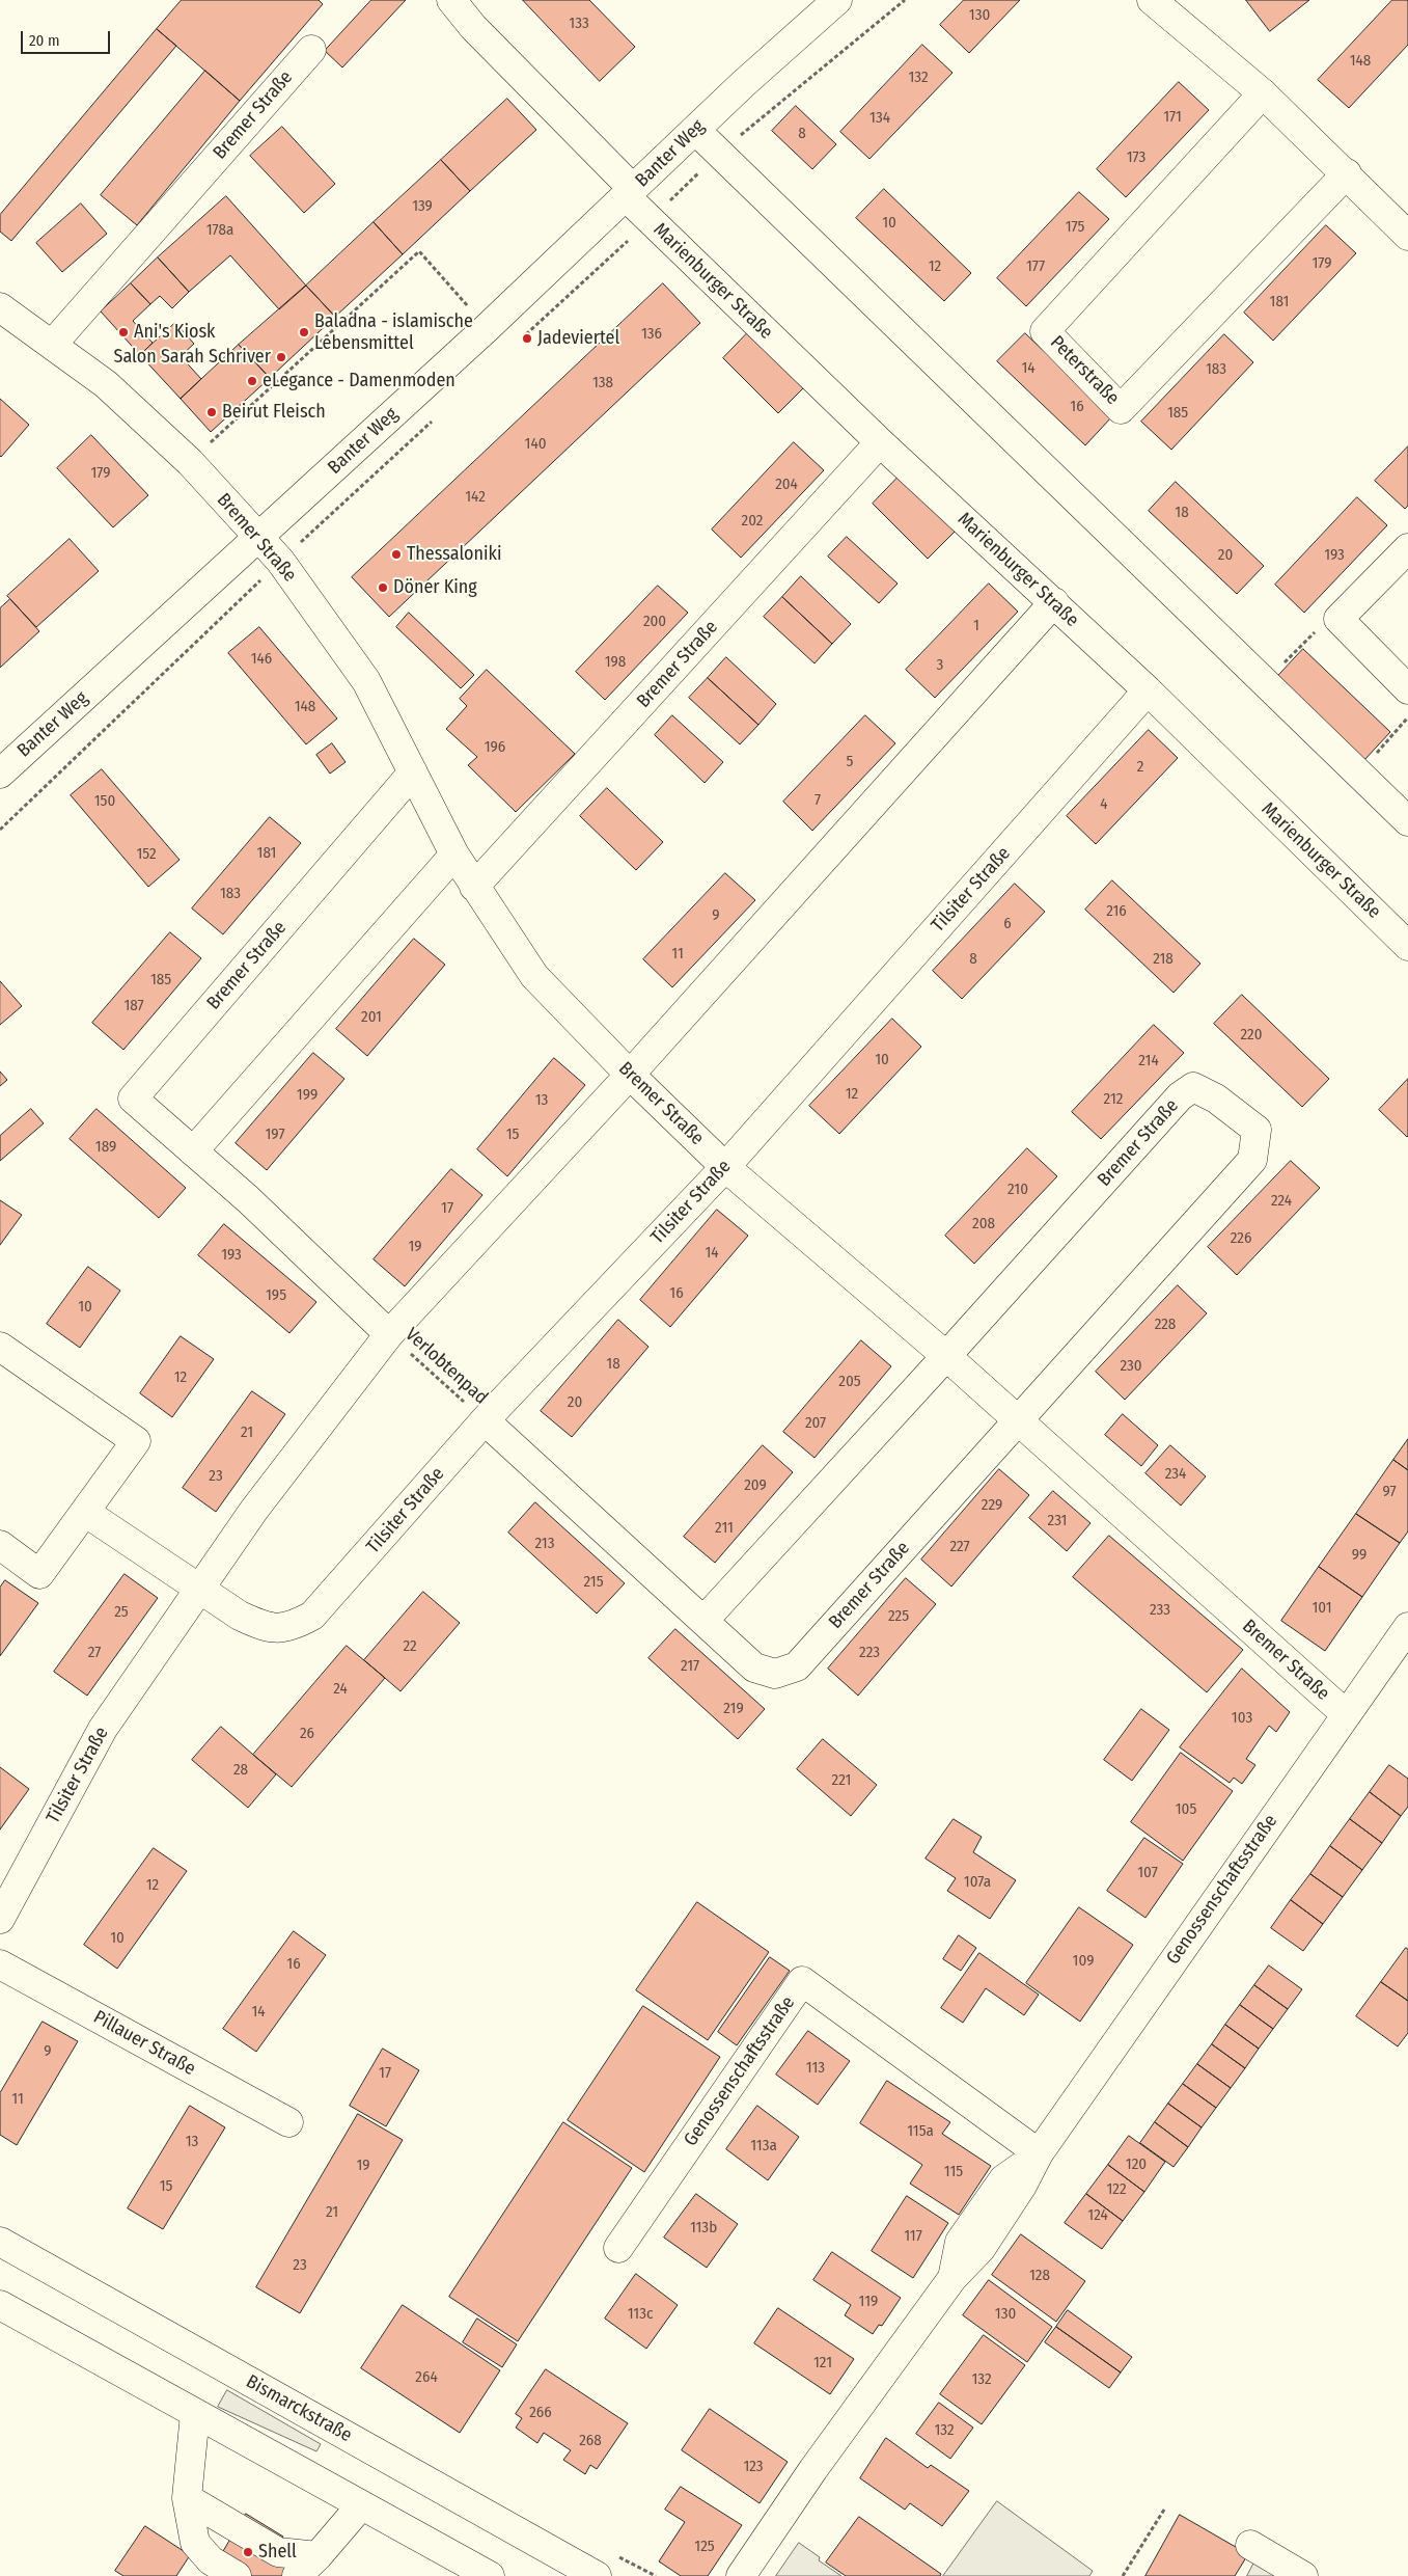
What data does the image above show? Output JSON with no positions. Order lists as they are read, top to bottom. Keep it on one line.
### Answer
{"streets":{"street":["Bremer Straße","Banter Weg","Marienburger Straße","Peterstraße","Tilsiter Straße","Genossenschaftsstraße","Pillauer Straße","Bismarckstraße"],"path":["Verlobtenpad"]},"crossings":[["Bremer Straße","Banter Weg"],["Bremer Straße","Marienburger Straße"],["Bremer Straße","Tilsiter Straße"],["Bremer Straße","Verlobtenpad"],["Bremer Straße","Genossenschaftsstraße"],["Banter Weg","Marienburger Straße"],["Marienburger Straße","Tilsiter Straße"],["Tilsiter Straße","Verlobtenpad"]],"places":["Ani's Kiosk","Baladna - islamische Lebensmittel","Jadeviertel","Salon Sarah Schriver","eLegance - Damenmoden","Beirut Fleisch","Thessaloniki","Döner King","Shell"],"house_numbers":["130","133","148","132","171","134","8","173","139","10","175","178a","179","12","177","181","136","14","183","138","16","185","140","179","204","142","18","202","20","193","200","1","146","198","3","148","196","5","2","7","150","4","181","152","183","216","9","6","11","8","218","185","187","201","220","10","214","12","199","212","13","197","15","189","210","224","17","208","226","19","14","193","16","195","10","228","18","230","12","205","20","207","21","234","23","209","97","229","231","211","213","227","99","215","101","233","25","225","22","27","223","217","24","219","103","26","28","221","105","107","107a","12","10","109","16","14","9","113","17","11","115a","13","113a","120","19","115","15","122","21","124","113b","117","23","128","119","113c","130","121","264","132","266","132","268","123","125"],"scale_bar":"20 m"}
